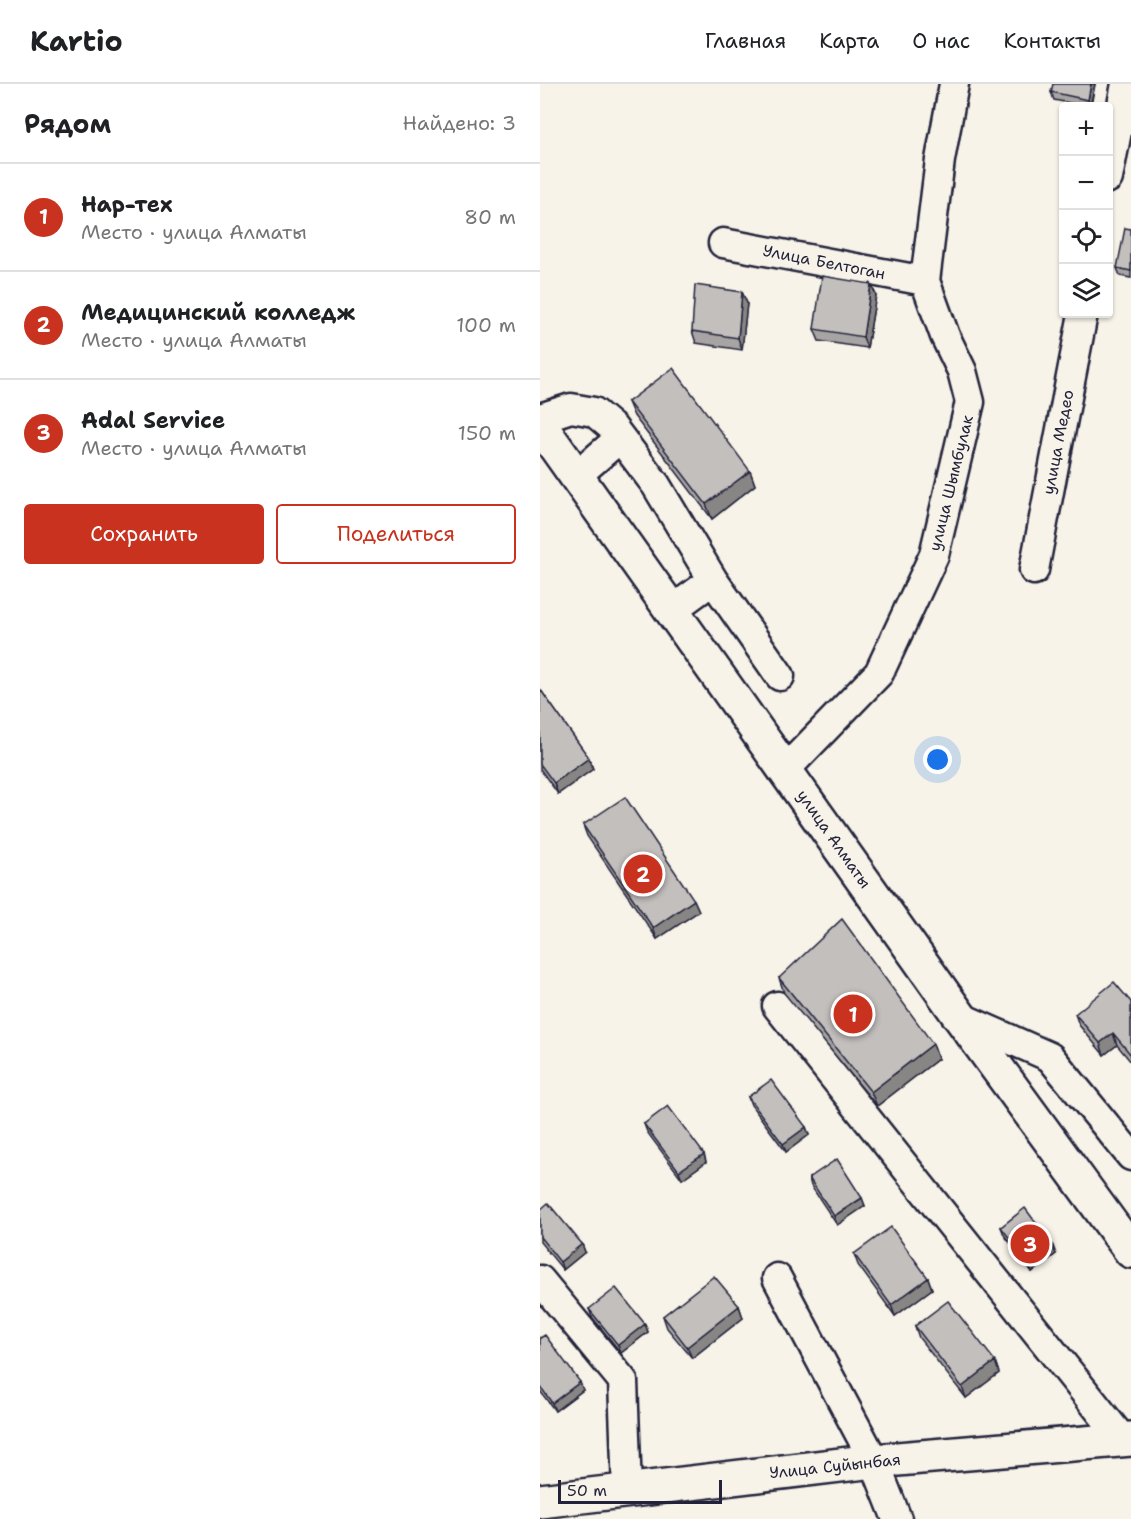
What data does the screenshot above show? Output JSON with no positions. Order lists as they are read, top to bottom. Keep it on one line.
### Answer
{"streets":{"main road":["улица Алматы","Улица Суйынбая"],"street":["Улица Белтоган","улица Медео","улица Шымбулак"]},"crossings":[["Улица Белтоган","улица Шымбулак"],["улица Шымбулак","улица Алматы"]],"scale_bar":"50 m","page":{"header":"Kartio","nav":["Главная","Карта","О нас","Контакты"],"heading":["Рядом","Найдено: 3"],"map_buttons":["+","−"],"list":[{"mark":"1","name":"Нар-тех","note":"Место · улица Алматы","value":"80 m"},{"mark":"2","name":"Медицинский колледж","note":"Место · улица Алматы","value":"100 m"},{"mark":"3","name":"Adal Service","note":"Место · улица Алматы","value":"150 m"}],"buttons":["Сохранить","Поделиться"],"pins":["2","1","3"],"scale":"50 m"}}
